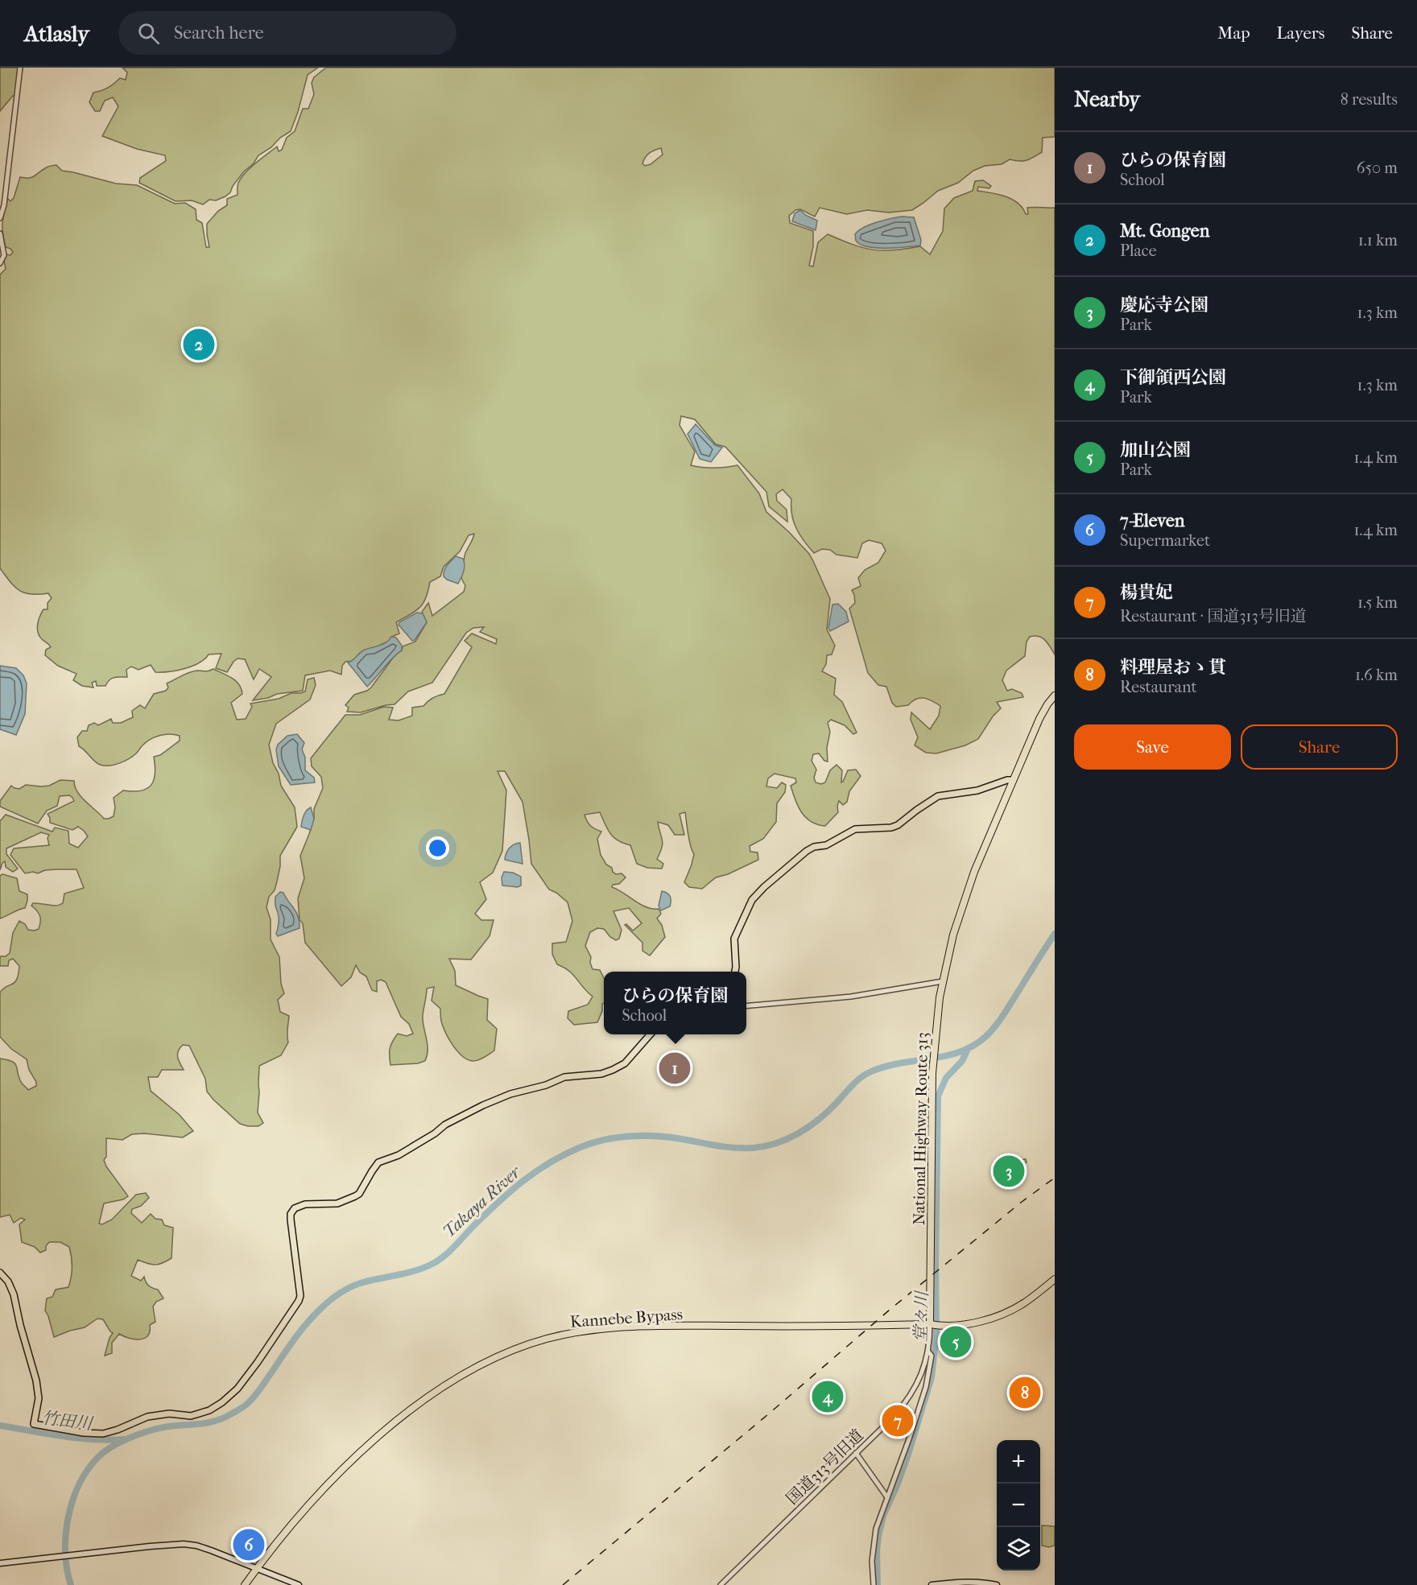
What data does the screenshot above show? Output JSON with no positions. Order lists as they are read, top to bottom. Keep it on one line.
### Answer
{"streets":{"highway":["National Highway Route 313","Kannebe Bypass"],"street":["国道313号旧道"]},"crossings":[["National Highway Route 313","Kannebe Bypass"],["National Highway Route 313","国道313号旧道"],["Kannebe Bypass","国道313号旧道"]],"water":["Takaya River","堂々川","竹田川"],"page":{"header":"Atlasly","search":"Search here","nav":["Map","Layers","Share"],"heading":["Nearby","8 results"],"list":[{"mark":"1","name":"ひらの保育園","note":"School","value":"650 m"},{"mark":"2","name":"Mt. Gongen","note":"Place","value":"1.1 km"},{"mark":"3","name":"慶応寺公園","note":"Park","value":"1.3 km"},{"mark":"4","name":"下御領西公園","note":"Park","value":"1.3 km"},{"mark":"5","name":"加山公園","note":"Park","value":"1.4 km"},{"mark":"6","name":"7-Eleven","note":"Supermarket","value":"1.4 km"},{"mark":"7","name":"楊貴妃","note":"Restaurant · 国道313号旧道","value":"1.5 km"},{"mark":"8","name":"料理屋おゝ貫","note":"Restaurant","value":"1.6 km"}],"pins":["2","1","3","5","8","4","7","6"],"buttons":["Save","Share"],"popup":["ひらの保育園","School"],"map_buttons":["+","−"]}}
